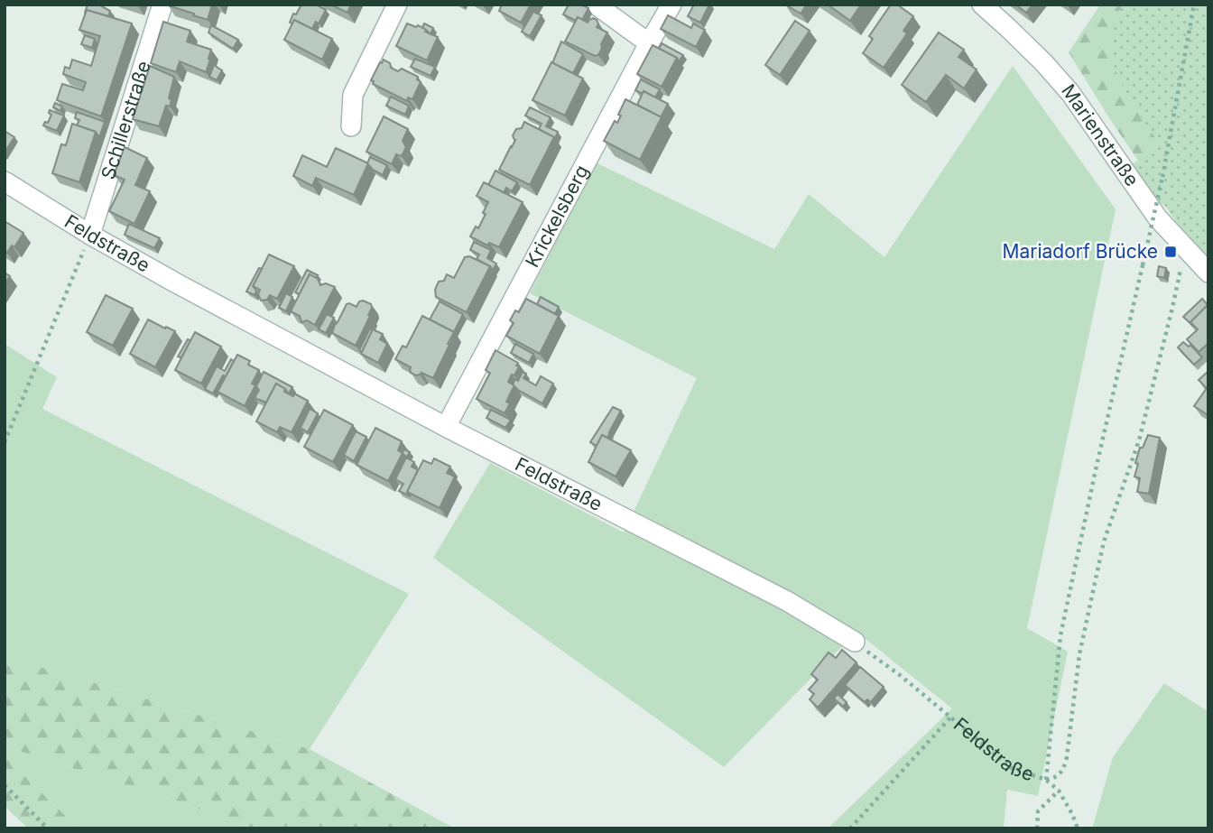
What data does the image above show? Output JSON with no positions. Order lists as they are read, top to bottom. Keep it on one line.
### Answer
{"streets":{"street":["Schillerstraße","Marienstraße","Krickelsberg","Feldstraße"]},"crossings":[["Schillerstraße","Feldstraße"],["Krickelsberg","Feldstraße"]],"places":{"transit":["Mariadorf Brücke"]}}
